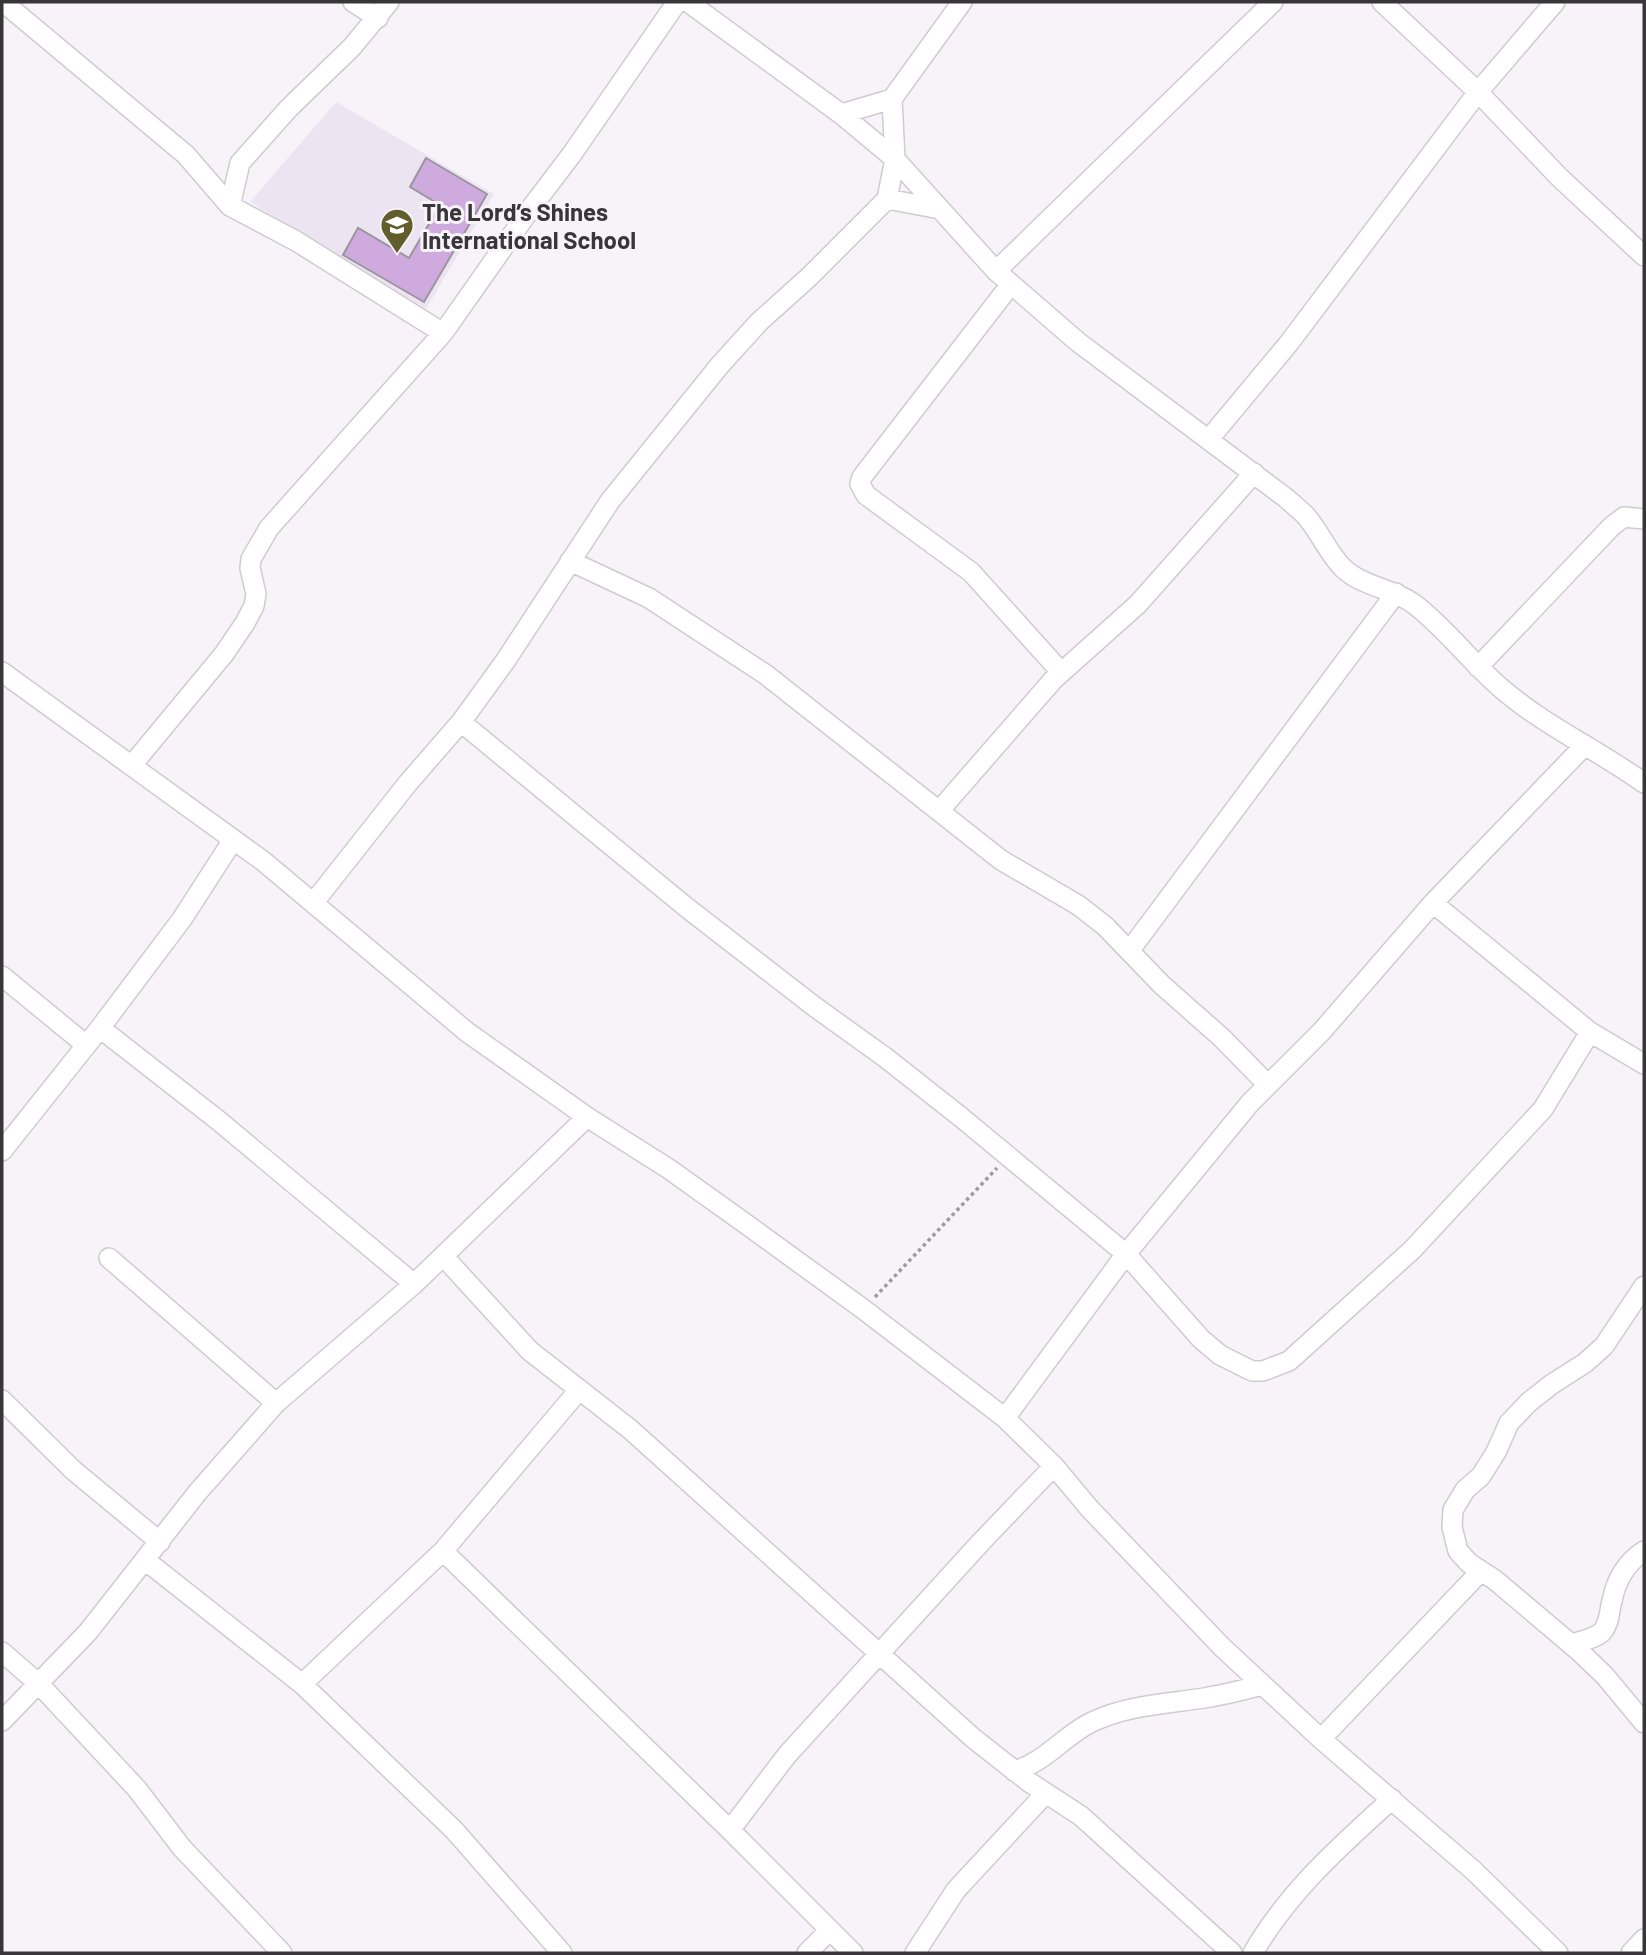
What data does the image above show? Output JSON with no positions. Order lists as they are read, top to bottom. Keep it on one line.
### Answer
{"places":{"school or university":["The Lord’s Shines International School"]}}
